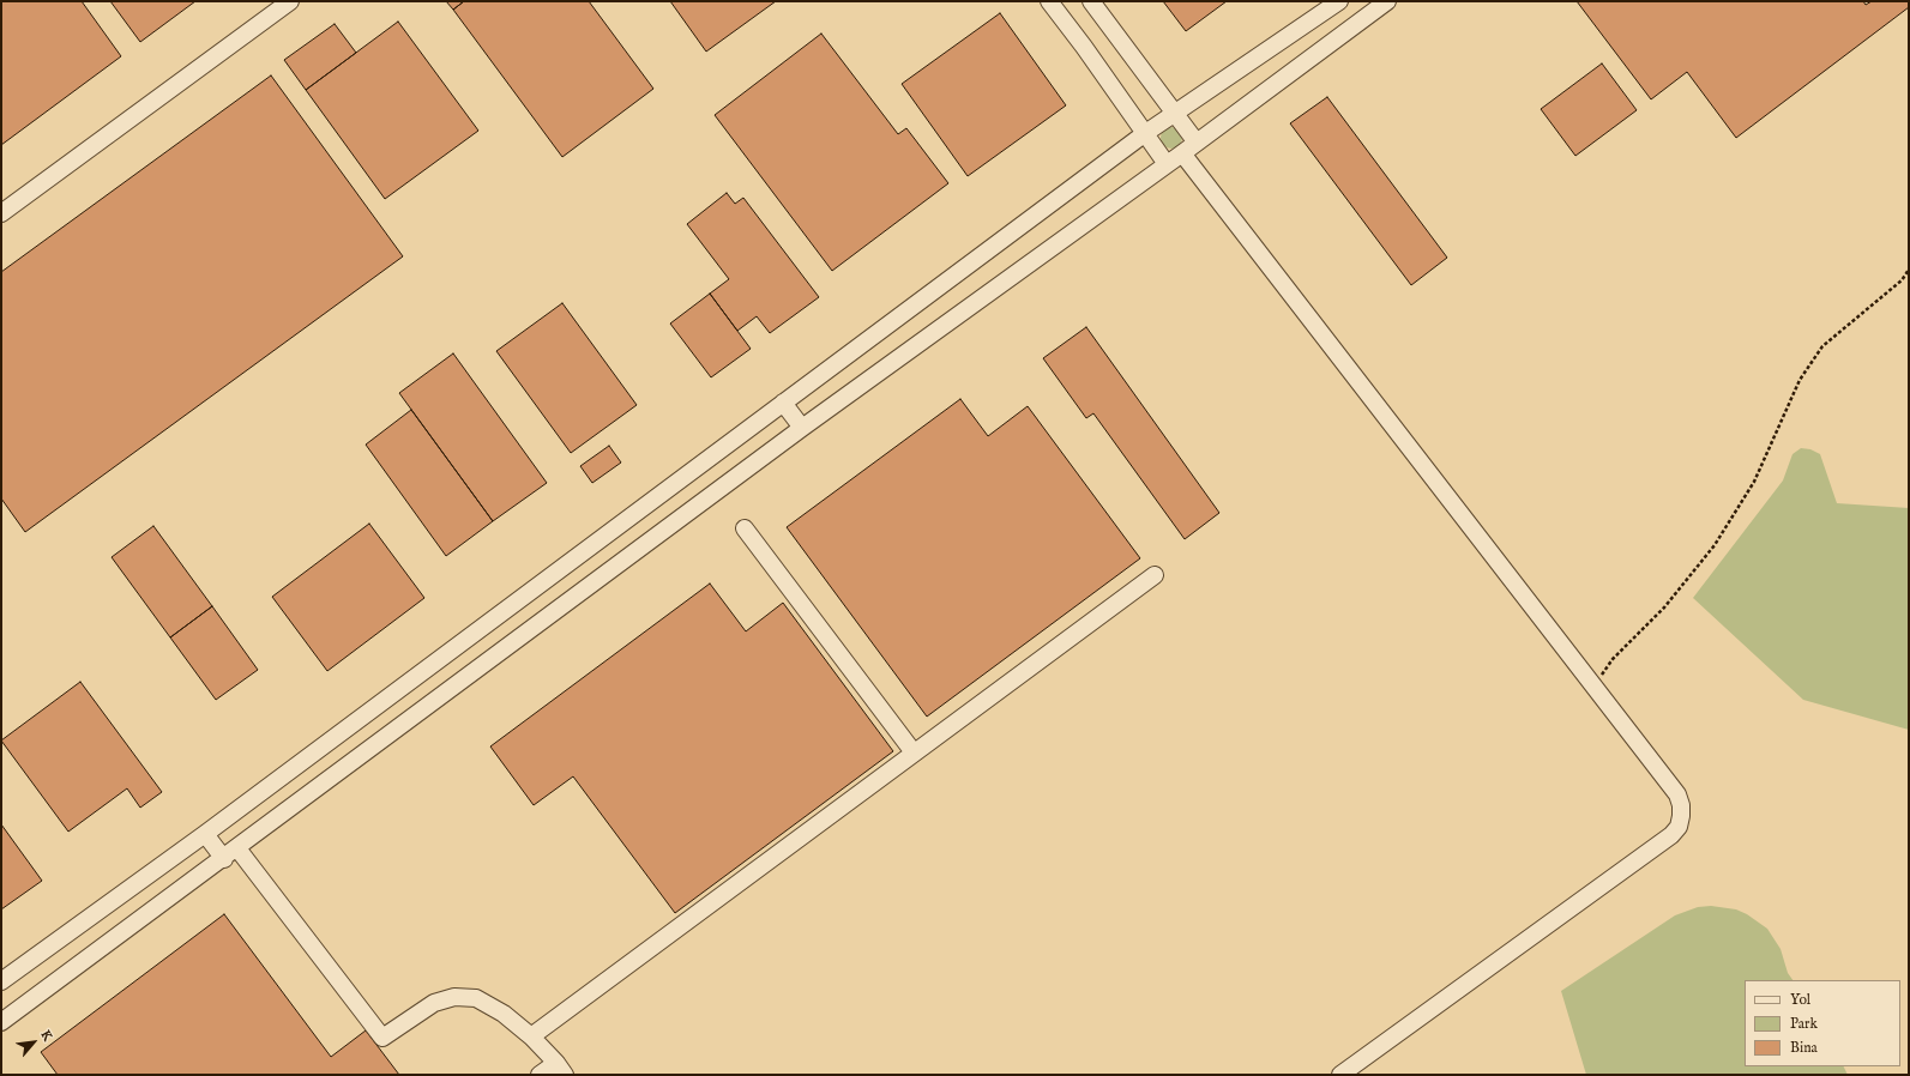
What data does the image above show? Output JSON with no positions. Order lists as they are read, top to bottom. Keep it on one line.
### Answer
{"legend":["Yol","Park","Bina"],"north":"top right"}
